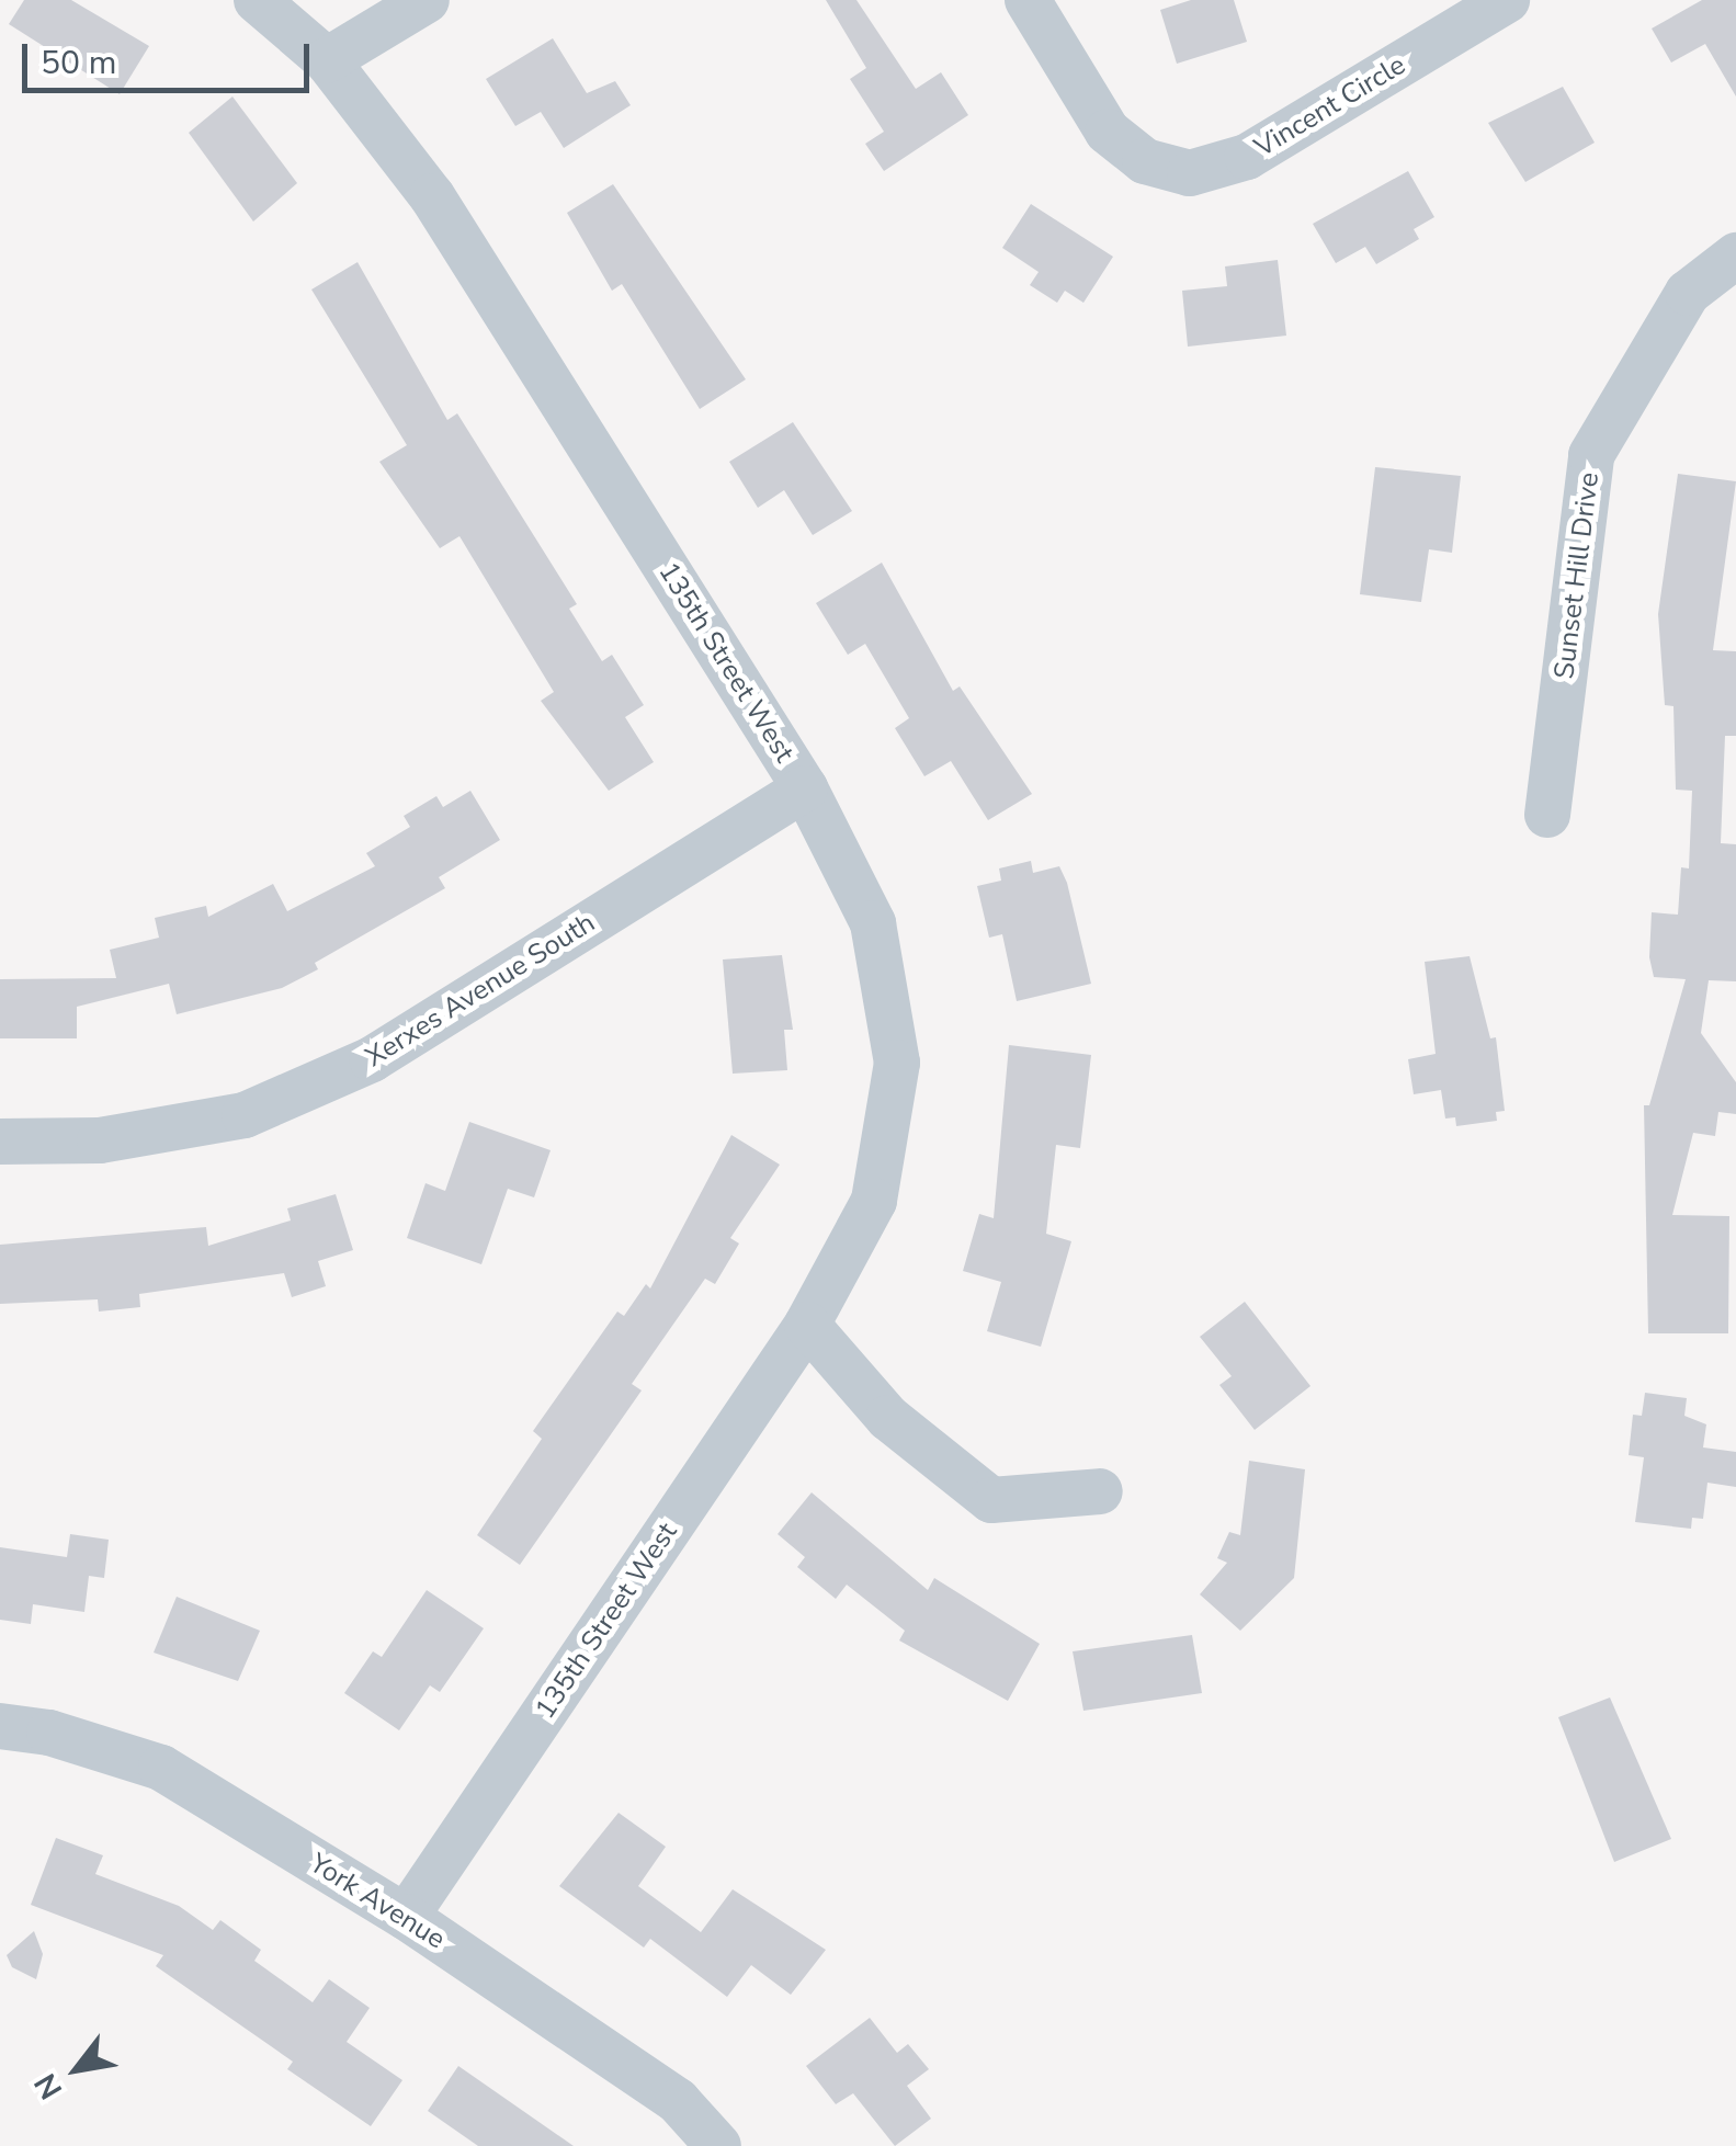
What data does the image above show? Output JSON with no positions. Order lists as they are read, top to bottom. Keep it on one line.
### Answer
{"streets":{"street":["Vincent Circle","Sunset Hill Drive","135th Street West","Xerxes Avenue South","York Avenue"]},"crossings":[["135th Street West","Xerxes Avenue South"],["135th Street West","York Avenue"]],"scale_bar":"50 m","north":"bottom left"}
